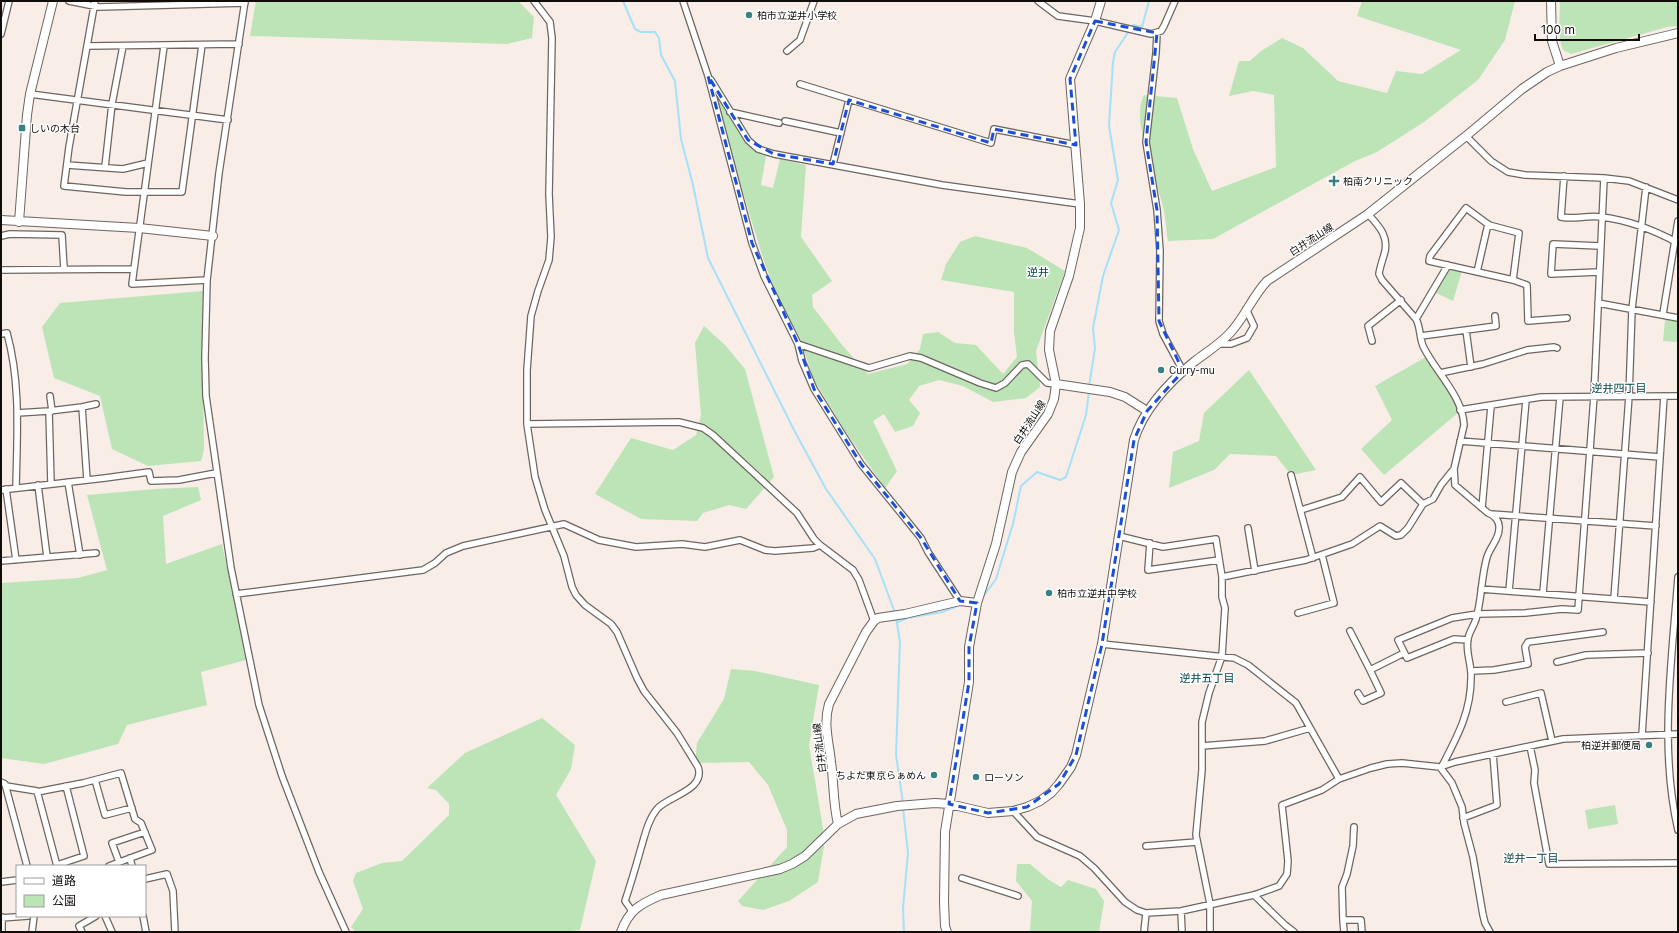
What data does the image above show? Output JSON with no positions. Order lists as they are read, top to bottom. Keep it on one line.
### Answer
{"streets":{"street":["白井流山線"]},"districts":["逆井","逆井四丁目","逆井五丁目","逆井一丁目"],"places":{"other":["柏市立逆井小学校","Curry-mu","柏市立逆井中学校","柏逆井郵便局","ちよだ東京らぁめん","ローソン"],"transit":["しいの木台"],"health":["柏南クリニック"]},"legend":["道路","公園"],"scale_bar":"100 m"}
